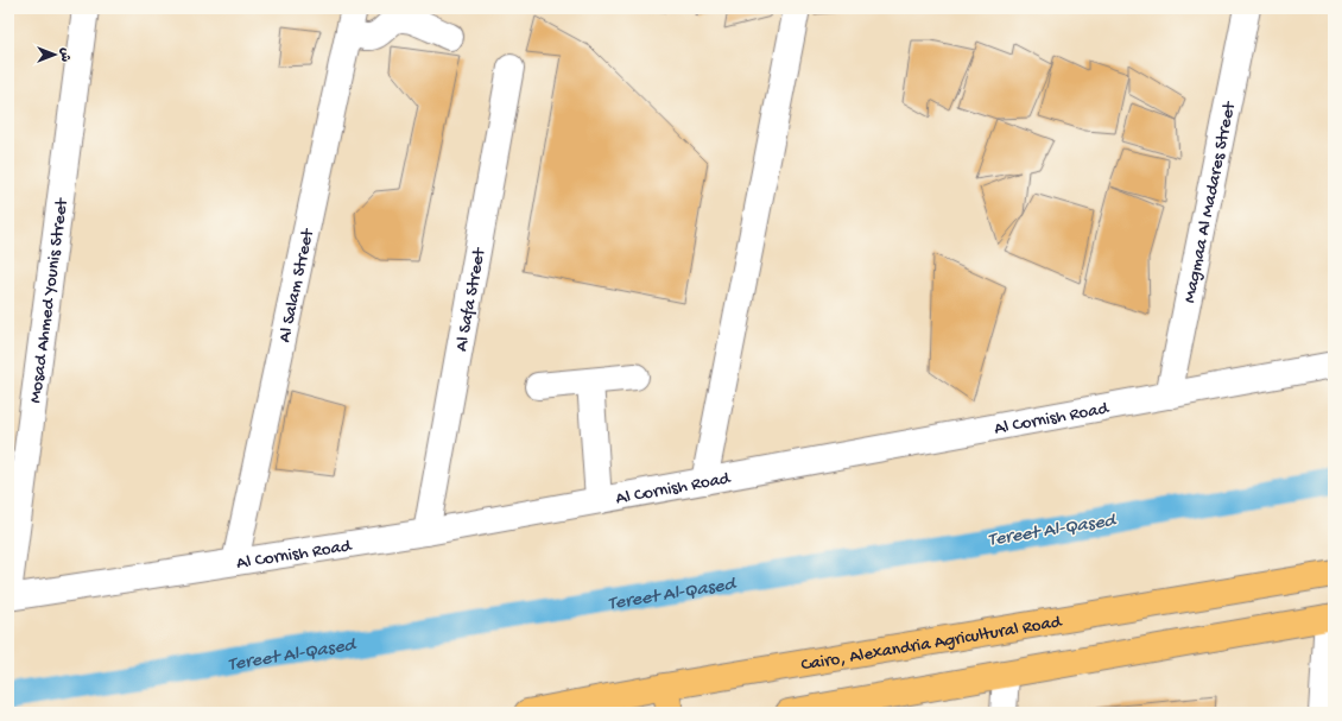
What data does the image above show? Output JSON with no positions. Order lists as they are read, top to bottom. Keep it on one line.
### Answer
{"streets":{"highway":["Cairo, Alexandria Agricultural Road"],"street":["Magmaa Al Madares Street","Al Salam Street","Al Safa Street","Mosad Ahmed Younis Street","Al Cornish Road"]},"crossings":[["Magmaa Al Madares Street","Al Cornish Road"],["Al Salam Street","Al Cornish Road"],["Al Safa Street","Al Cornish Road"]],"water":["Tereet Al-Qased"],"north":"right"}
